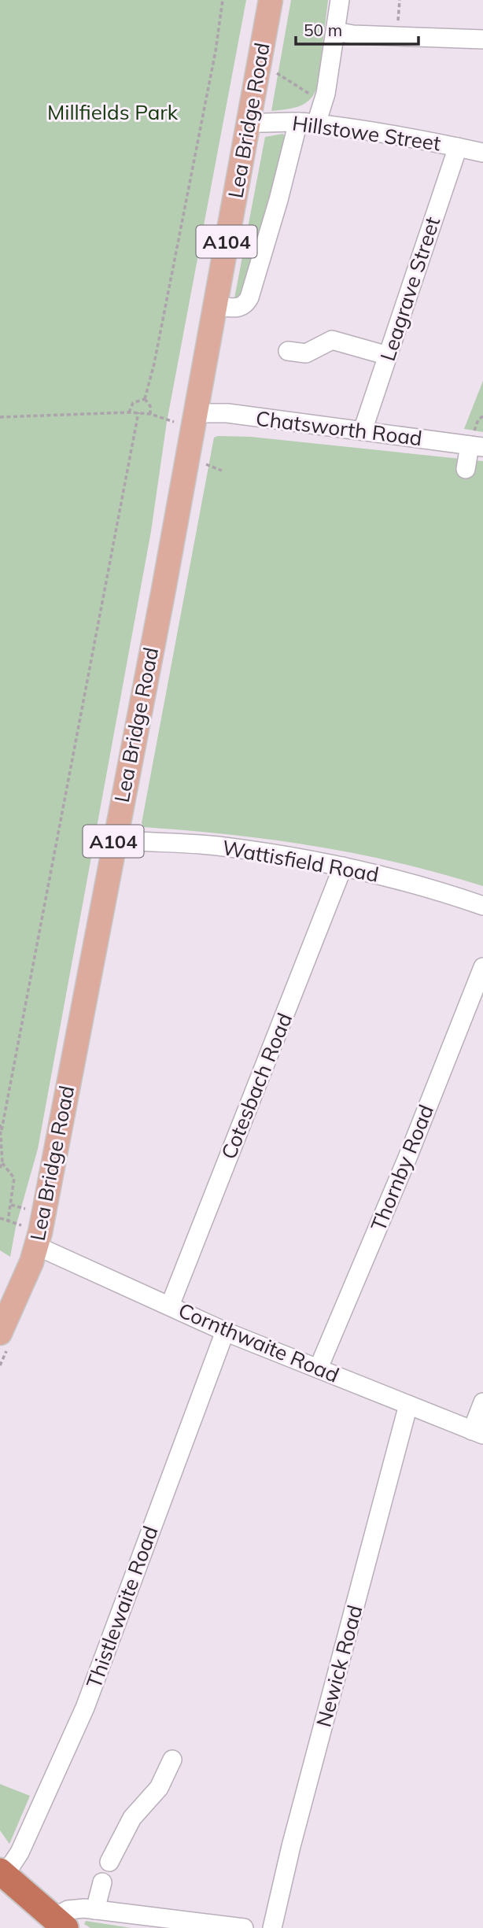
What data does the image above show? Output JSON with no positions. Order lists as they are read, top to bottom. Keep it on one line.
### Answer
{"streets":{"main road":["Lea Bridge Road","A104"],"street":["Hillstowe Street","Leagrave Street","Chatsworth Road","Wattisfield Road","Cotesbach Road","Thornby Road","Cornthwaite Road","Thistlewaite Road","Newick Road"]},"crossings":[["Lea Bridge Road","Hillstowe Street"],["Lea Bridge Road","Chatsworth Road"],["Lea Bridge Road","Wattisfield Road"],["Lea Bridge Road","Cornthwaite Road"],["Hillstowe Street","Leagrave Street"],["Leagrave Street","Chatsworth Road"],["Wattisfield Road","Cotesbach Road"],["Cotesbach Road","Cornthwaite Road"],["Thornby Road","Cornthwaite Road"],["Cornthwaite Road","Thistlewaite Road"],["Cornthwaite Road","Newick Road"]],"parks":["Millfields Park"],"scale_bar":"50 m"}
